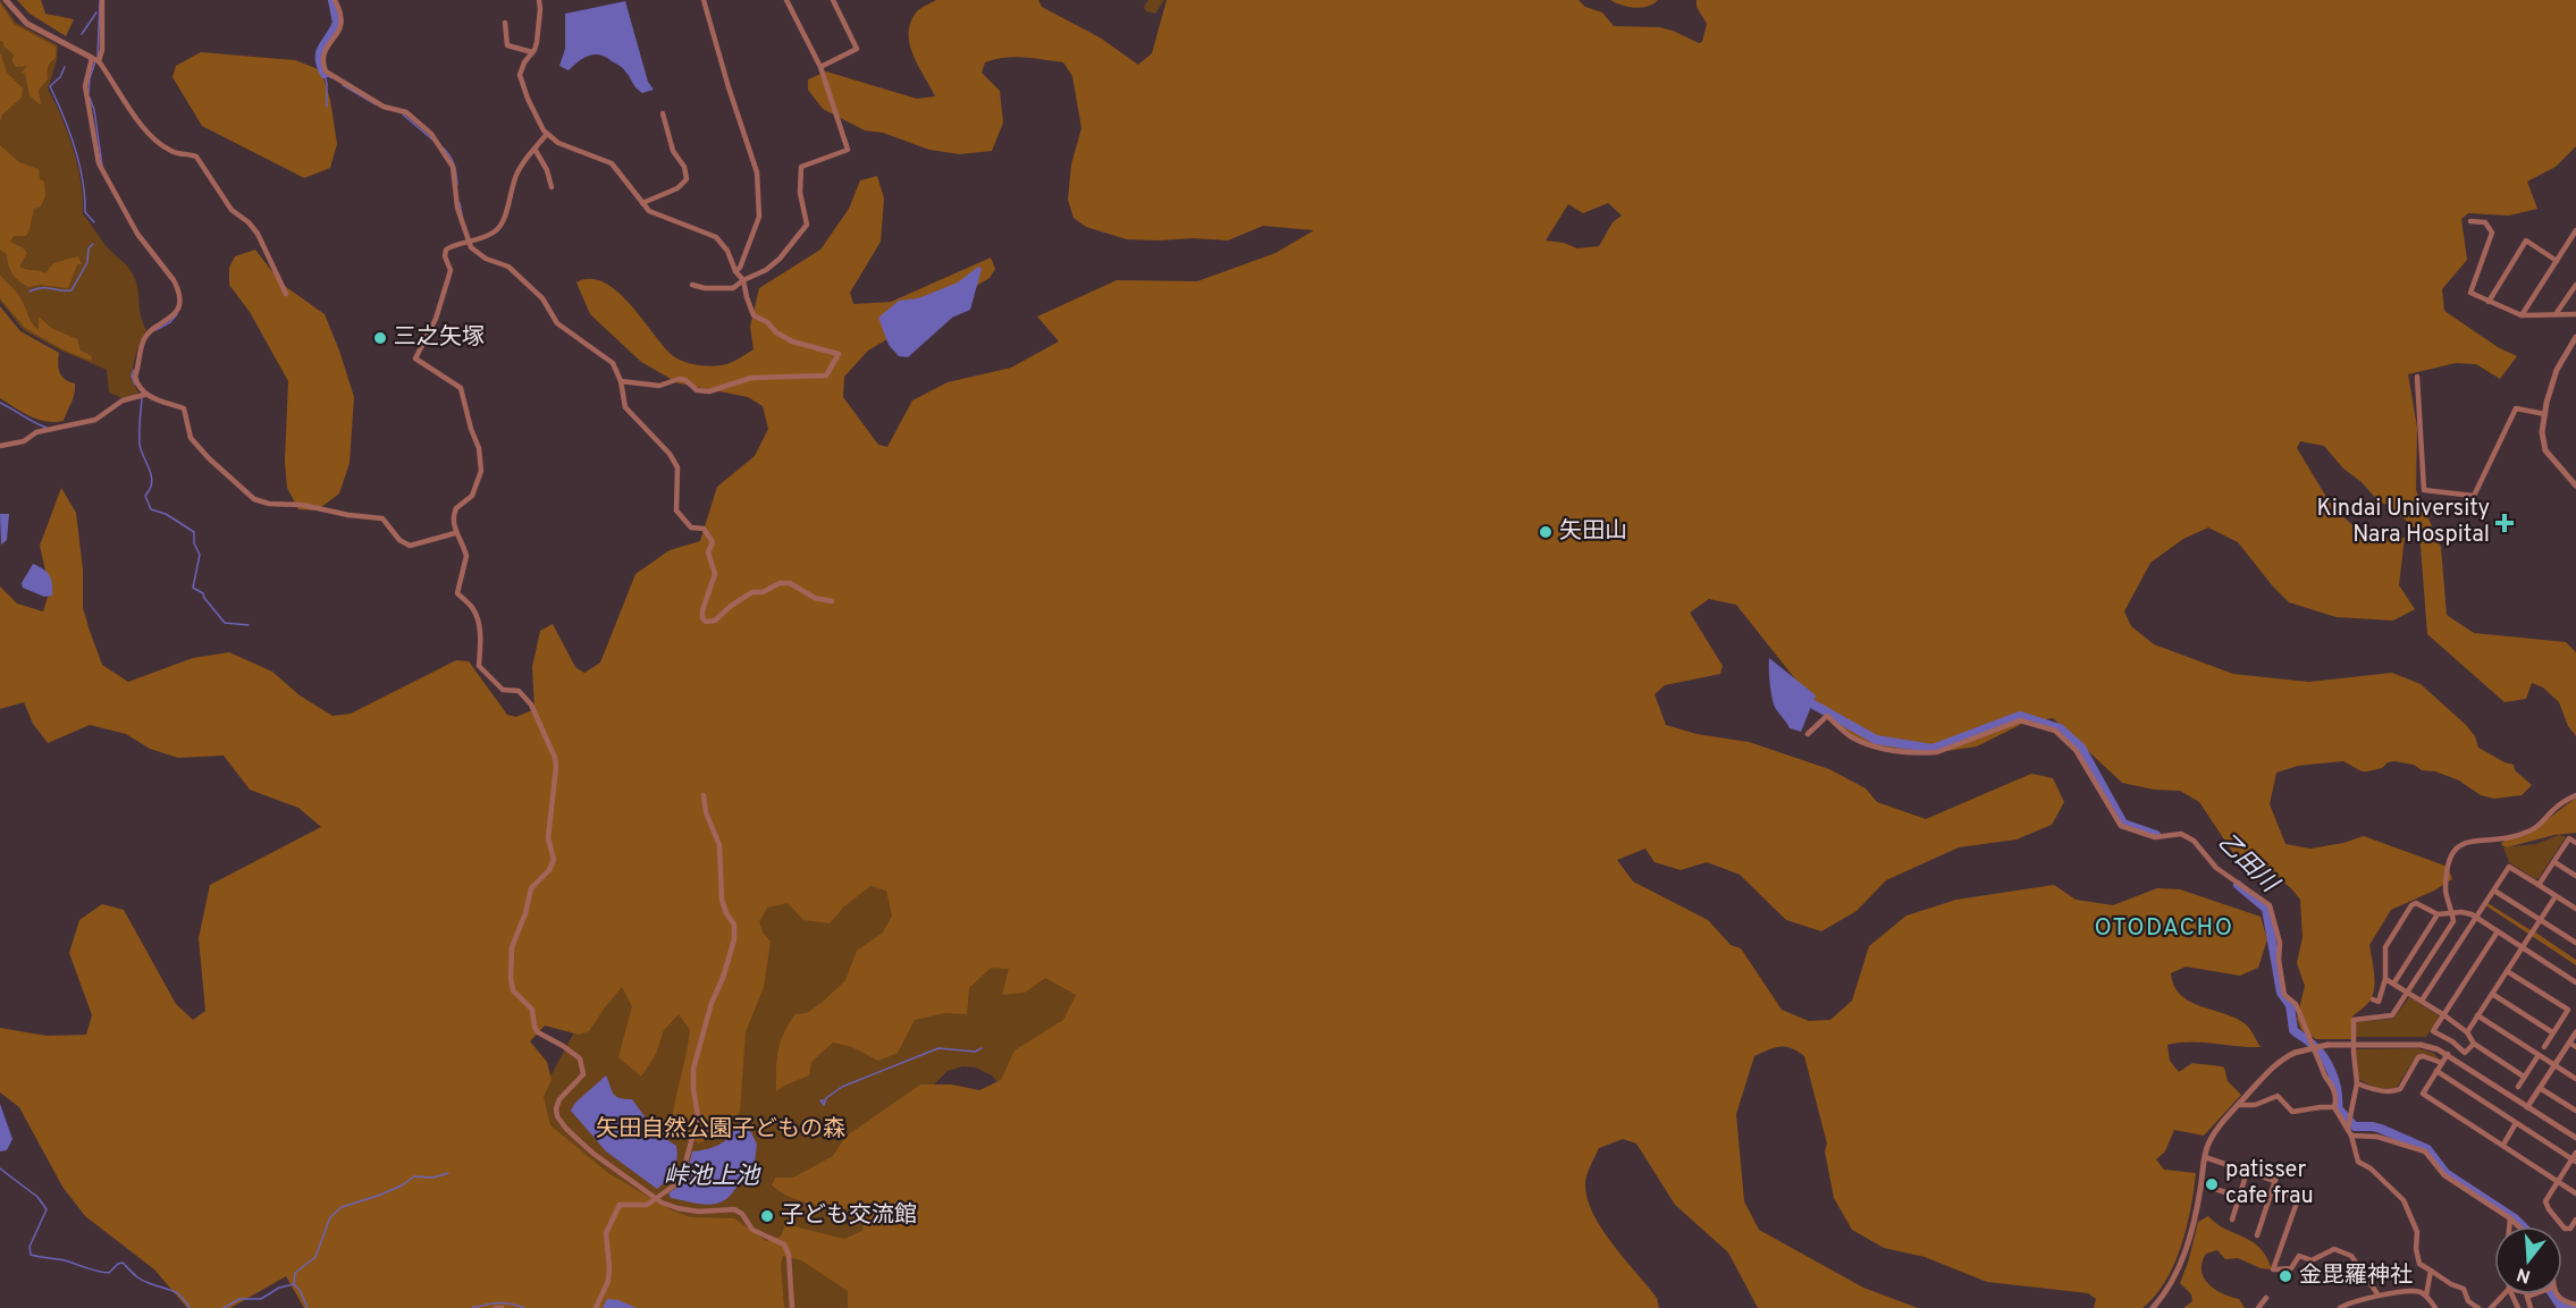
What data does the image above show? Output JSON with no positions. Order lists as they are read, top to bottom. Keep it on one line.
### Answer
{"districts":["OTODACHO"],"water":["乙田川","峠池上池"],"parks":["矢田自然公園子どもの森"],"places":{"other":["三之矢塚","矢田山","patisser cafe frau","子ども交流館","金毘羅神社"],"health":["Kindai University Nara Hospital"]},"north":"bottom"}
